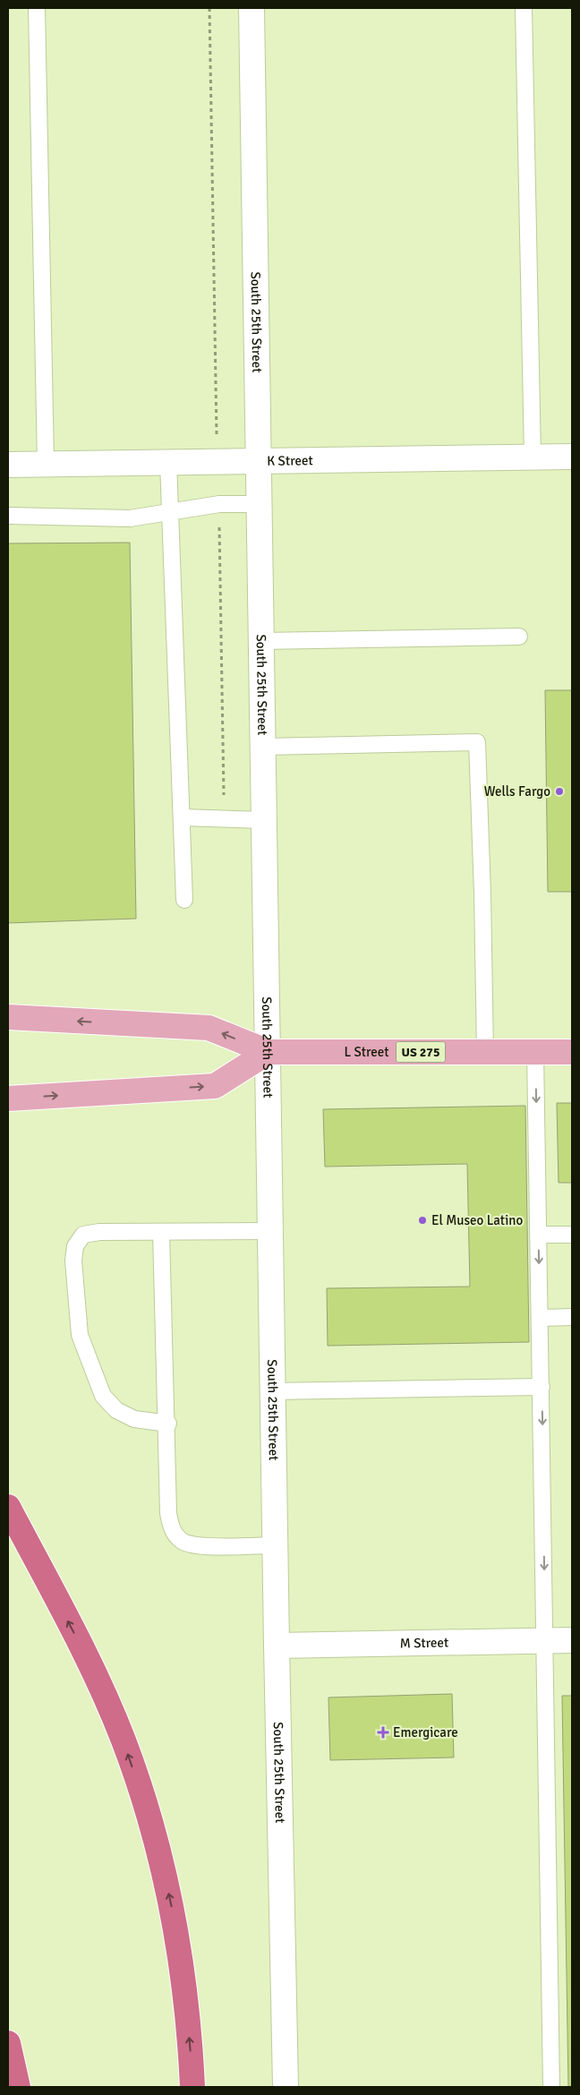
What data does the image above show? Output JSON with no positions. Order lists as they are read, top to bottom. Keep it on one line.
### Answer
{"streets":{"main road":["L Street","US 275"],"street":["South 25th Street","K Street","M Street"]},"crossings":[["South 25th Street","K Street"],["South 25th Street","L Street"],["South 25th Street","M Street"]],"places":{"other":["Wells Fargo","El Museo Latino"],"health":["Emergicare"]}}
